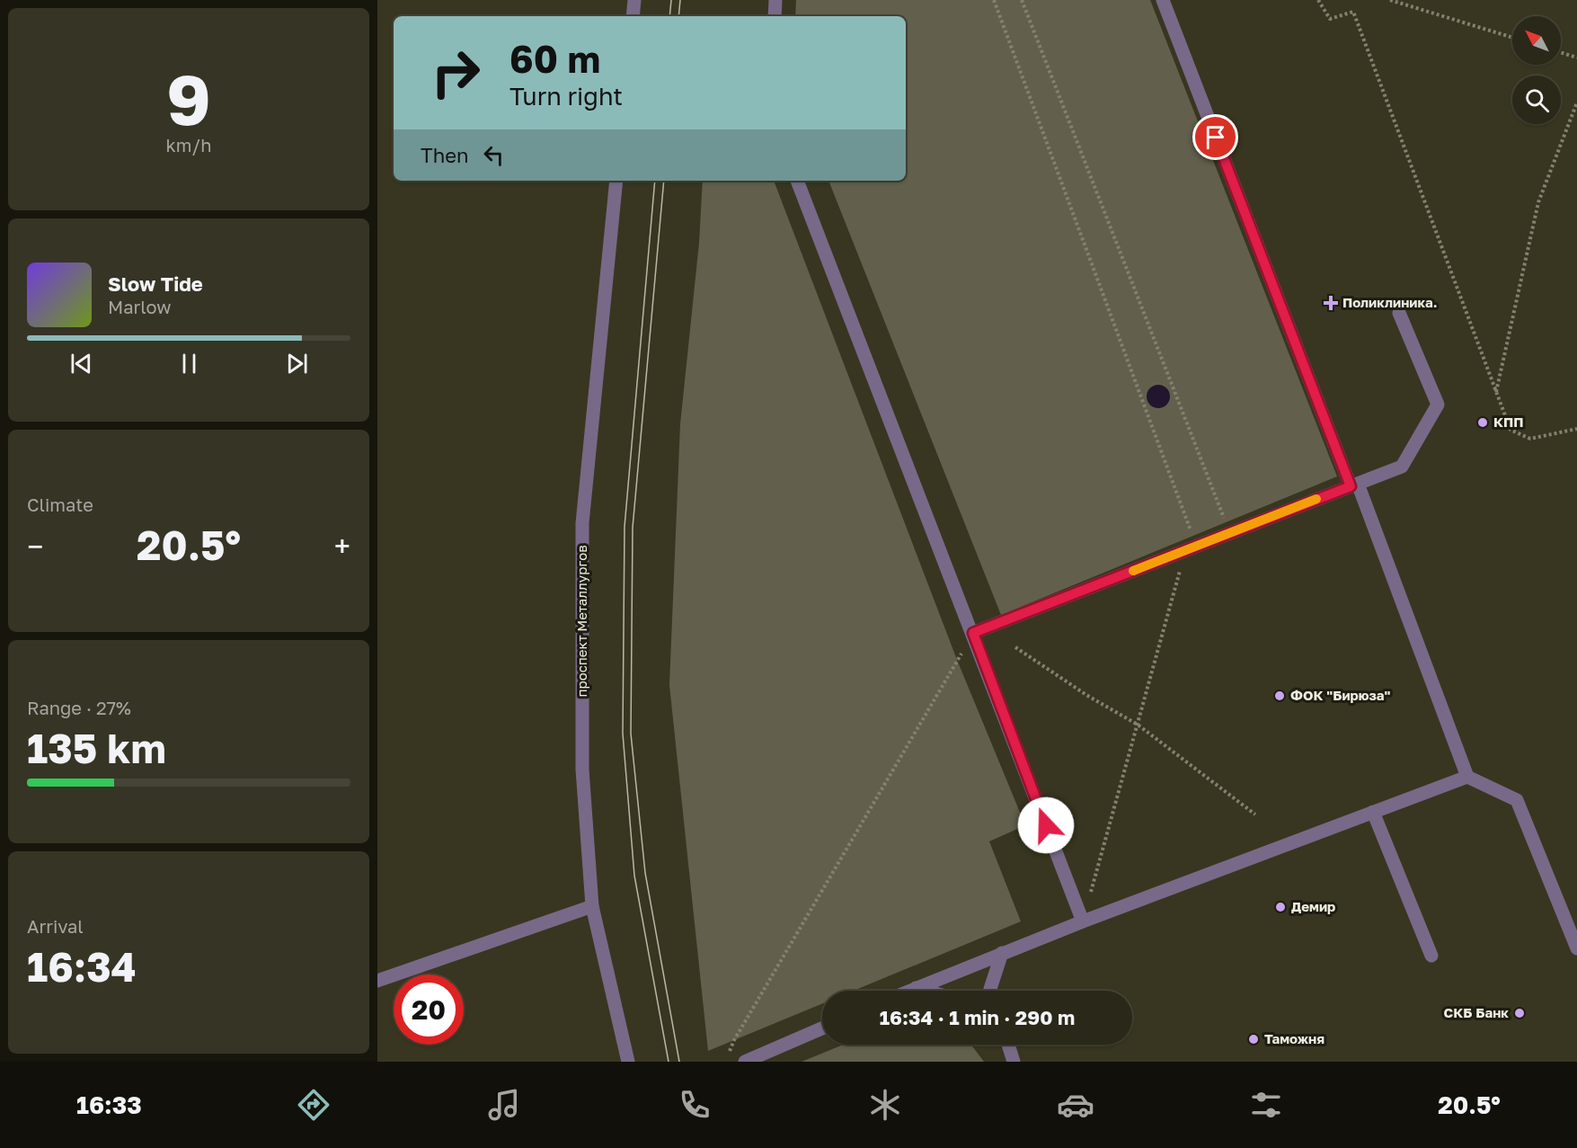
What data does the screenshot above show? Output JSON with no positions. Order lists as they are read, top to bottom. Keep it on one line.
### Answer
{"streets":{"street":["проспект Металлургов"]},"places":{"health":["Поликлиника."],"other":["КПП","ФОК \"Бирюза\"","Демир","СКБ Банк","Таможня"]},"north":"top left","page":{"tile":[["9","km/h"],"Climate",["Range · 27%","135 km"],["Arrival","16:34"]],"turn":["60 m","Turn right"],"then":"Then","song":["Slow Tide","Marlow"],"heat":["−","20.5°","+"],"limit":"20","trip":"16:34 · 1 min · 290 m","tabs":["16:33","20.5°"]}}
